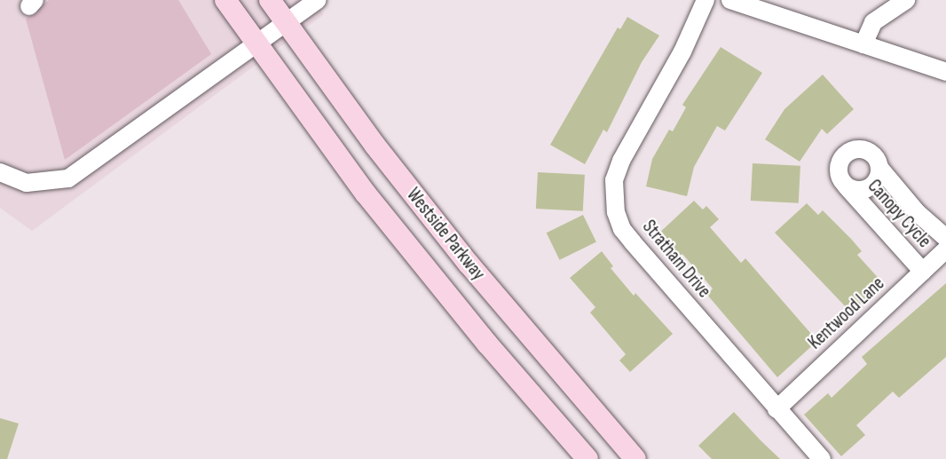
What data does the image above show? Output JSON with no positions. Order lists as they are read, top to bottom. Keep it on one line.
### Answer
{"streets":{"main road":["Westside Parkway"],"street":["Canopy Cycle","Stratham Drive","Kentwood Lane"]},"crossings":[["Canopy Cycle","Kentwood Lane"],["Stratham Drive","Kentwood Lane"]]}
